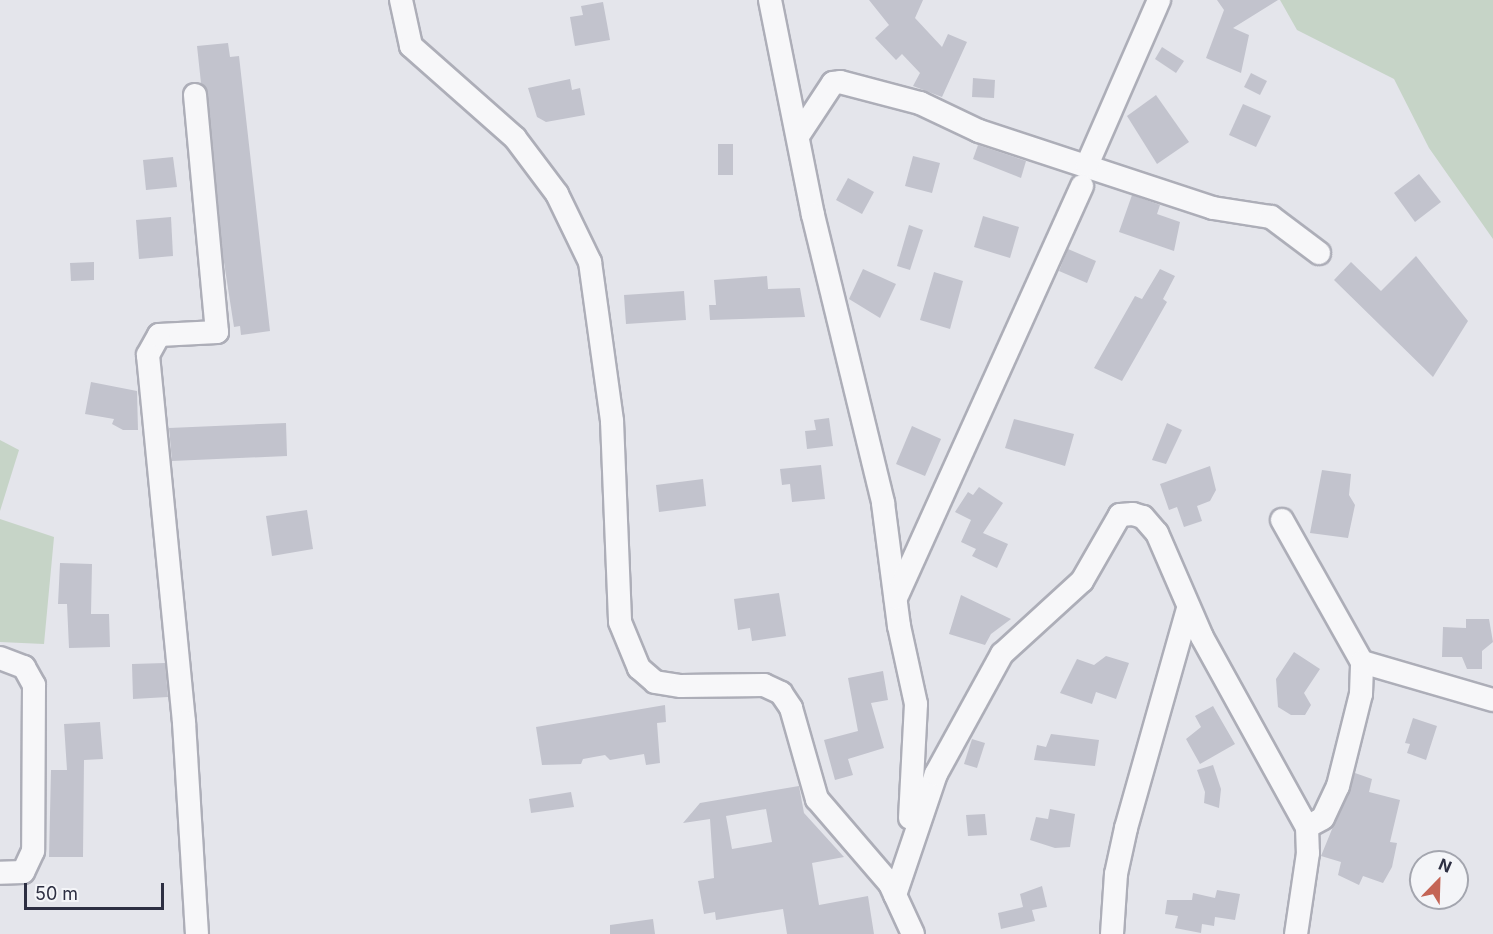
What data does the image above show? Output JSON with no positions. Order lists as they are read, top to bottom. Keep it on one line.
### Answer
{"scale_bar":"50 m","north":"top right"}
